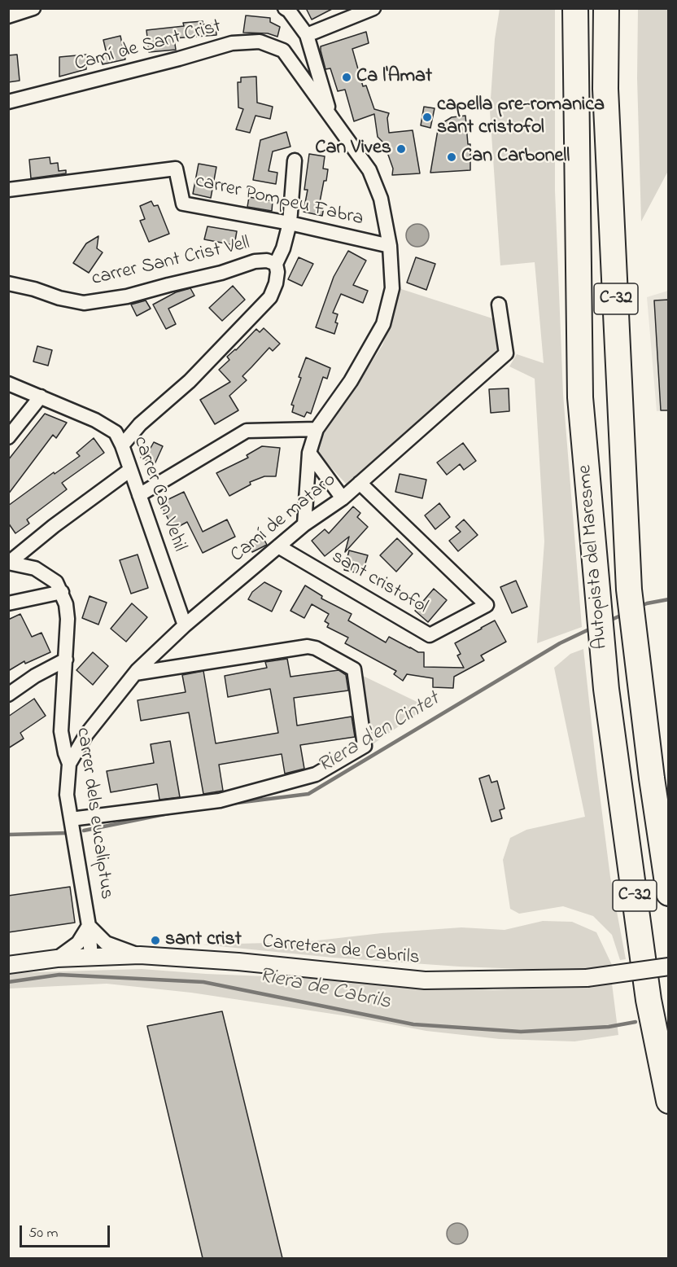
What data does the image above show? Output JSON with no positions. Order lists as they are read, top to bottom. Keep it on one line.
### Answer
{"streets":{"highway":["C-32","Autopista del Maresme"],"street":["Camí de Sant Crist","carrer Pompeu Fabra","carrer Sant Crist Vell","carrer Can Vehil","Camí de mataro","sant cristofol","carrer dels eucaliptus","Carretera de Cabrils"]},"crossings":[["Camí de Sant Crist","carrer Pompeu Fabra"],["Camí de Sant Crist","Camí de mataro"],["carrer Sant Crist Vell","carrer Can Vehil"],["carrer Can Vehil","Camí de mataro"],["Camí de mataro","sant cristofol"],["Camí de mataro","carrer dels eucaliptus"],["carrer dels eucaliptus","Carretera de Cabrils"]],"water":["Riera d'en Cintet","Riera de Cabrils"],"places":["Ca l'Amat","capella pre-romanica sant cristofol","Can Vives","Can Carbonell","sant crist"],"scale_bar":"50 m"}
